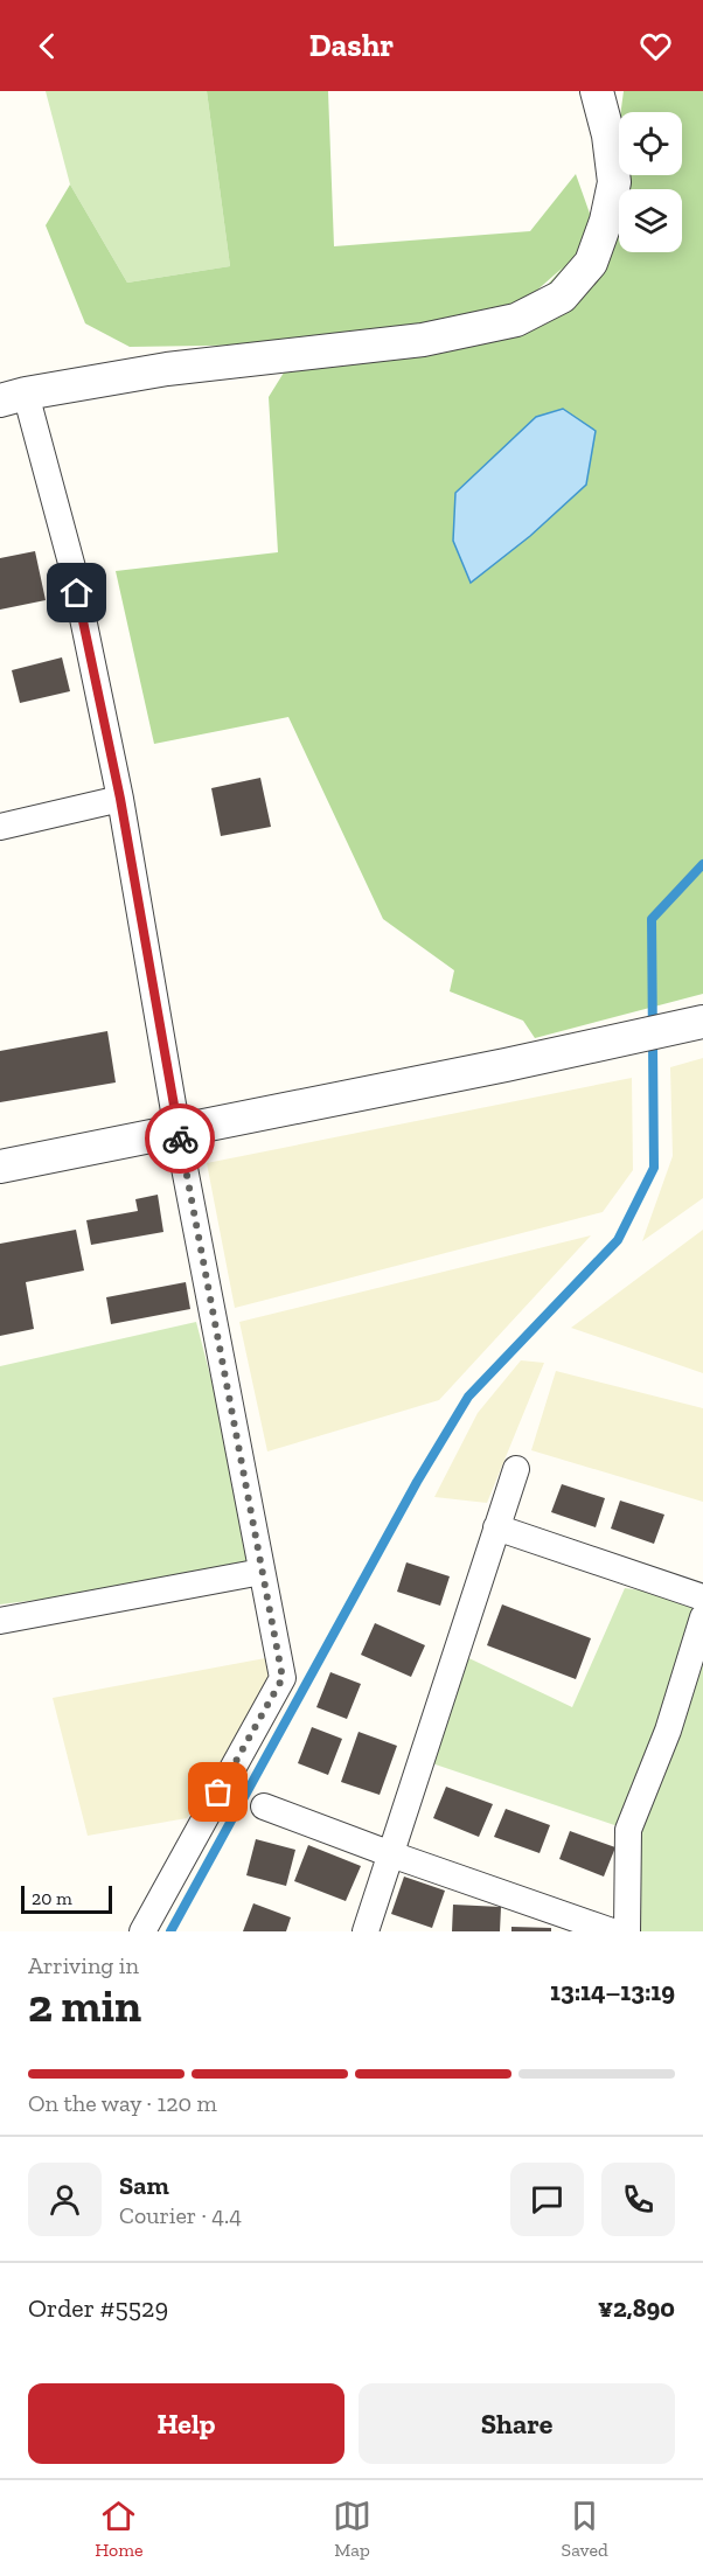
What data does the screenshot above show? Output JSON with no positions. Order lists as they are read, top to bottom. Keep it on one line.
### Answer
{"scale_bar":"20 m","page":{"header":"Dashr","scale":"20 m","heading":["2 min","Arriving in","13:14–13:19"],"panel":["Sam","Courier · 4.4","Order #5529","¥2,890"],"bar":"On the way · 120 m","buttons":["Help","Share"],"tabs":["Home","Map","Saved"]}}
